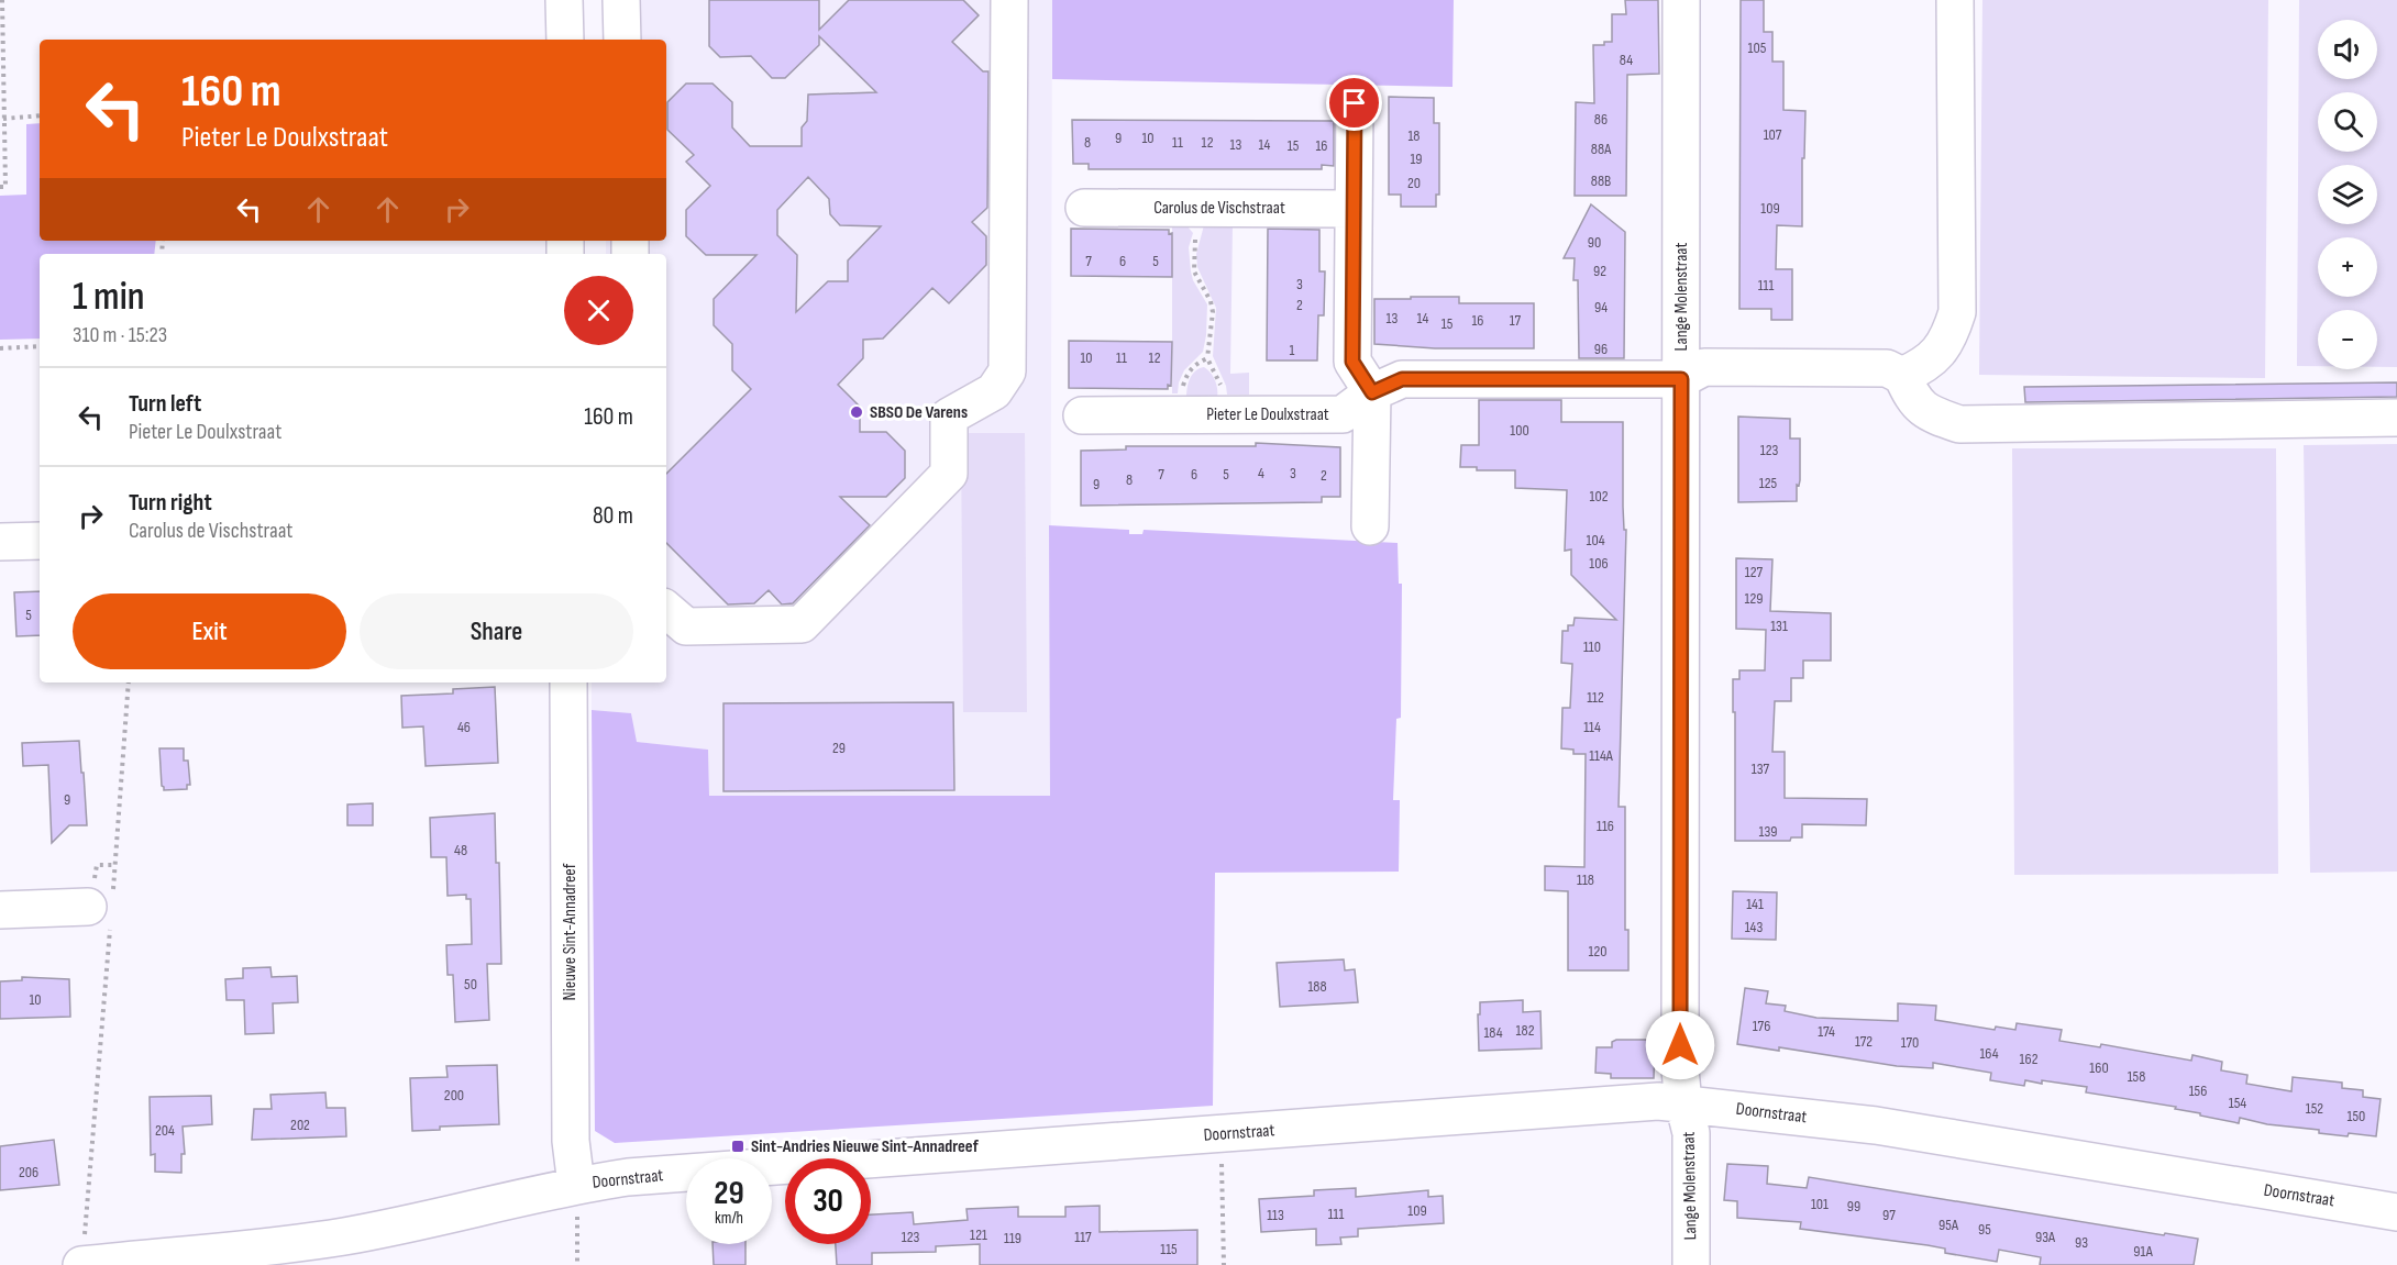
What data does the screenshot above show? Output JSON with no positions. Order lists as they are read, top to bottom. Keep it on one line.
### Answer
{"streets":{"street":["Carolus de Vischstraat","Lange Molenstraat","Pieter Le Doulxstraat","Nieuwe Sint-Annadreef","Doornstraat"]},"crossings":[["Lange Molenstraat","Pieter Le Doulxstraat"],["Lange Molenstraat","Doornstraat"],["Nieuwe Sint-Annadreef","Doornstraat"]],"places":{"other":["SBSO De Varens"],"transit":["Sint-Andries Nieuwe Sint-Annadreef"]},"house_numbers":["105","84","86","107","18","9","10","8","11","12","13","14","15","16","88A","19","88B","20","109","90","7","6","5","92","3","111","2","94","13","14","16","17","15","96","1","10","11","12","100","123","4","3","7","6","5","2","8","125","9","102","104","106","127","129","5","131","110","112","46","114","29","114A","137","9","116","139","48","118","141","143","120","50","188","10","176","182","174","184","172","170","164","162","160","158","156","200","154","152","150","202","204","206","101","99","109","111","113","97","95A","95","121","123","117","93A","119","93","115","91A"],"page":{"map_buttons":["+","−"],"turn":["160 m","Pieter Le Doulxstraat"],"heading":["1 min","310 m · 15:23"],"list":[{"name":"Turn left","note":"Pieter Le Doulxstraat","value":"160 m"},{"name":"Turn right","note":"Carolus de Vischstraat","value":"80 m"}],"buttons":["Exit","Share"],"speed":"29 km/h","limit":"30"}}
